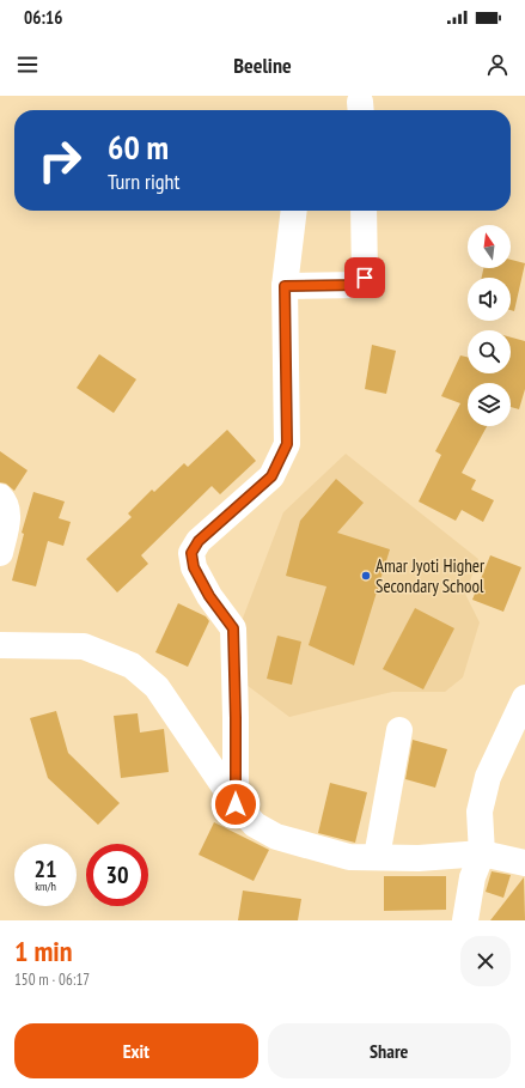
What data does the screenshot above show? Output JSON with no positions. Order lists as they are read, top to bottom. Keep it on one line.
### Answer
{"places":["Amar Jyoti Higher Secondary School"],"north":"top","page":{"status":"06:16","header":"Beeline","turn":["60 m","Turn right"],"speed":"21 km/h","limit":"30","heading":["1 min","150 m · 06:17"],"buttons":["Exit","Share"]}}
